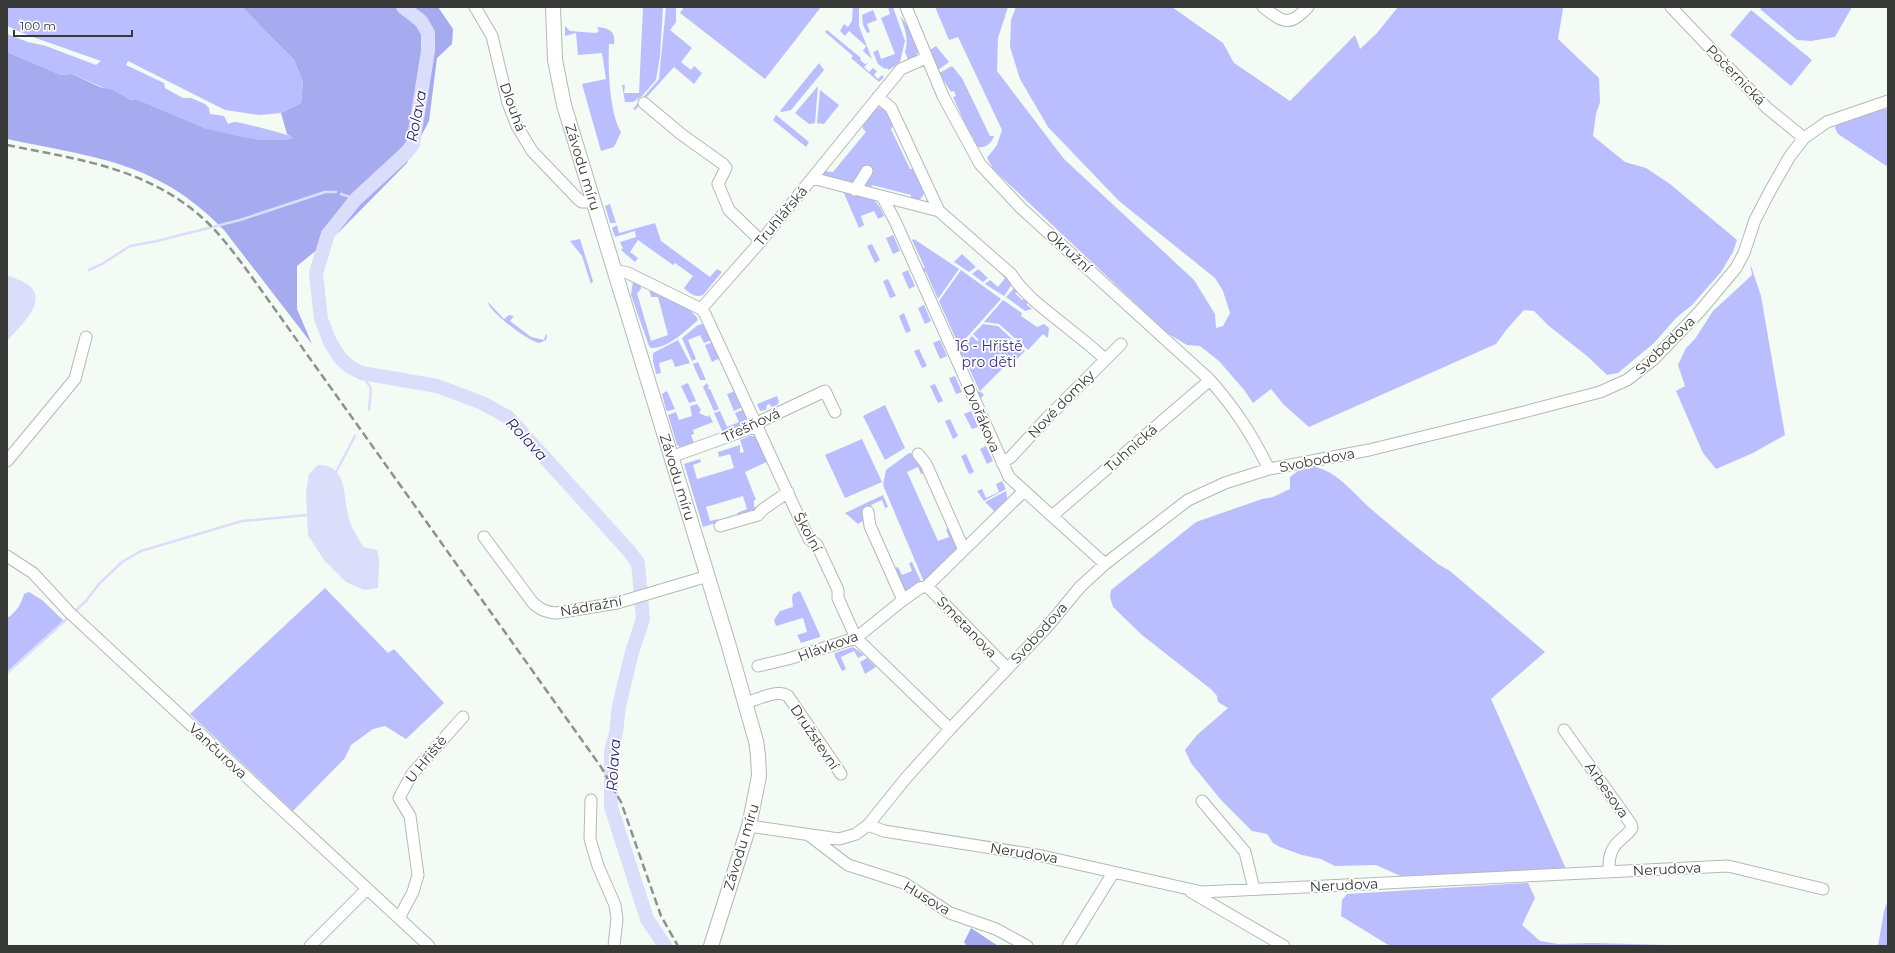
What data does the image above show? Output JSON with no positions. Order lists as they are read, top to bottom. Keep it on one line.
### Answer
{"streets":{"main road":["Závodu míru"],"street":["Počernická","Dlouhá","Truhlářská","Okružní","Svobodova","Nové domky","Dvořákova","Třešňová","Tuhnická","Školní","Nádražní","Smetanova","Hlávkova","Družstevní","Vančurova","U Hřiště","Arbesova","Nerudova","Husova"]},"crossings":[["Počernická","Svobodova"],["Dlouhá","Závodu míru"],["Závodu míru","Svobodova"],["Závodu míru","Třešňová"],["Závodu míru","Nádražní"],["Závodu míru","Družstevní"],["Truhlářská","Okružní"],["Truhlářská","Školní"],["Okružní","Svobodova"],["Okružní","Tuhnická"],["Svobodova","Dvořákova"],["Svobodova","Školní"],["Svobodova","Smetanova"],["Svobodova","Nerudova"],["Svobodova","Husova"],["Nové domky","Dvořákova"],["Dvořákova","Tuhnická"],["Dvořákova","Hlávkova"],["Třešňová","Školní"],["Školní","Hlávkova"],["Smetanova","Hlávkova"],["Vančurova","U Hřiště"],["Arbesova","Nerudova"]],"water":["Rolava"],"parks":["16 - Hřiště pro děti"],"scale_bar":"100 m"}
